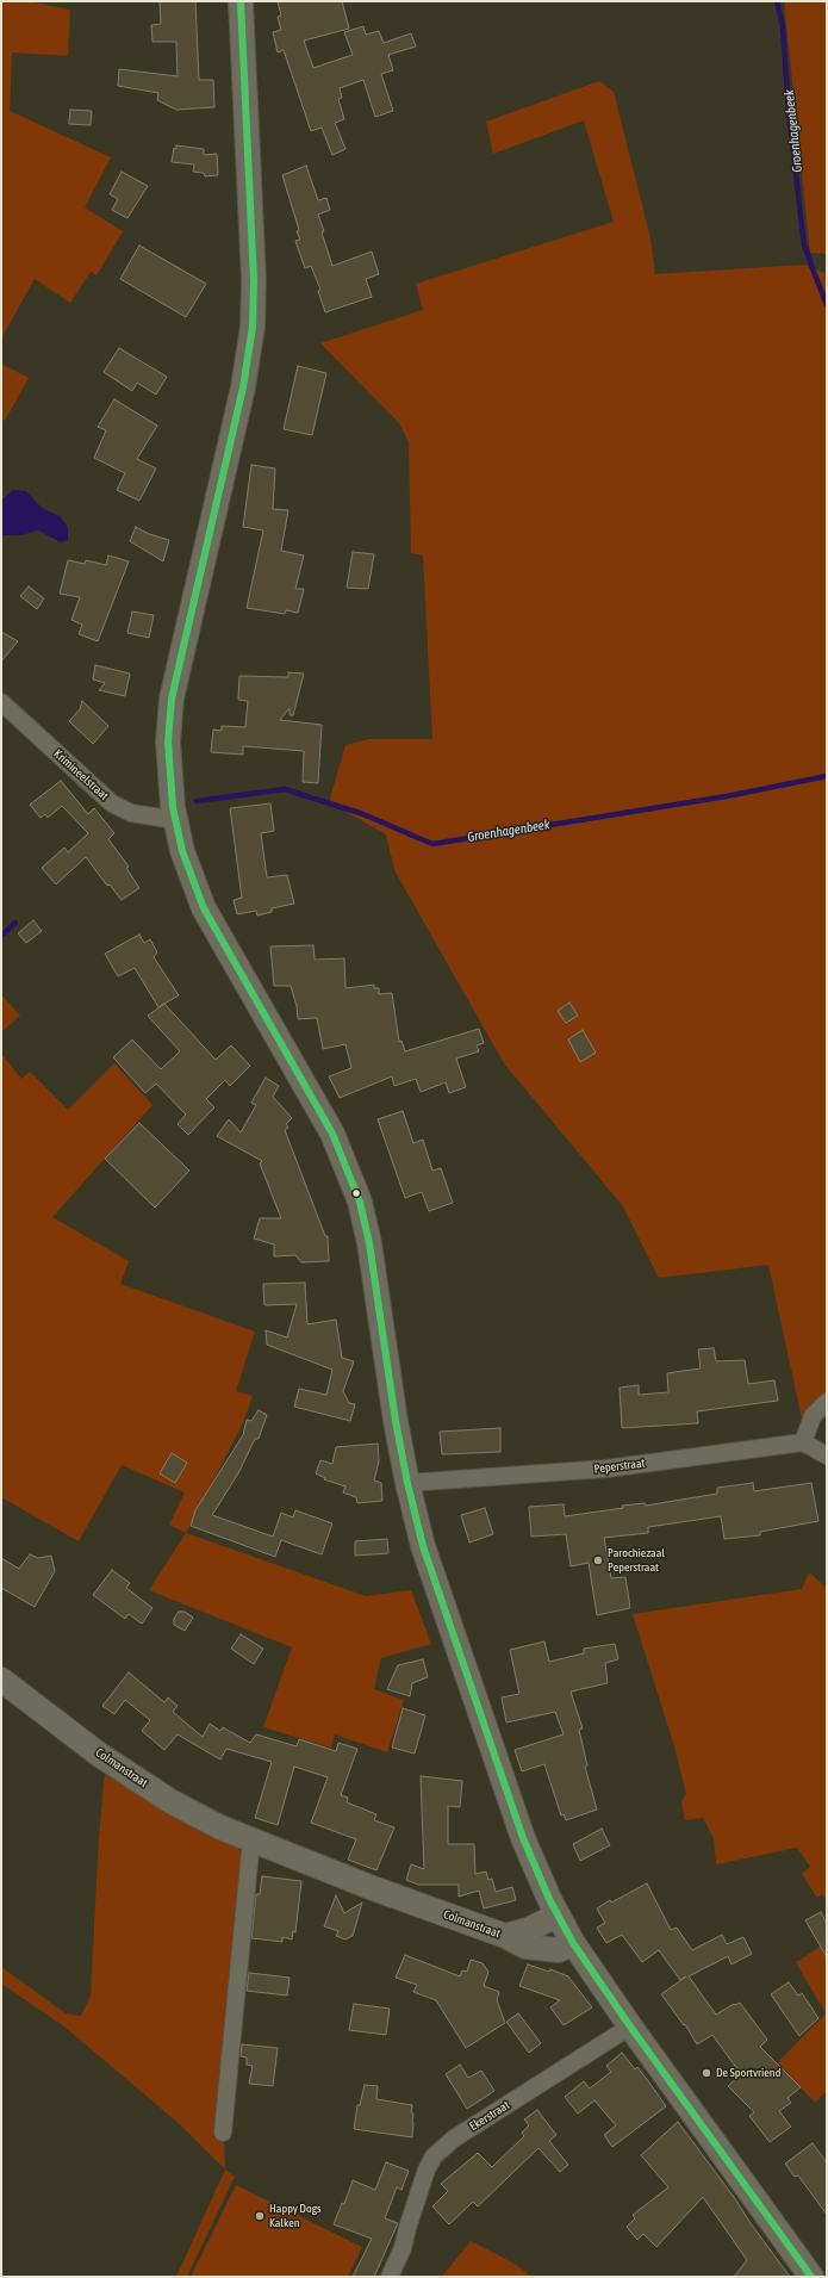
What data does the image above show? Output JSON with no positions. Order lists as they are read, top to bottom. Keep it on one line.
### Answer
{"streets":{"main road":["Colmanstraat"],"street":["Krimineelstraat","Peperstraat","Ekerstraat"]},"water":["Groenhagenbeek"],"places":["Parochiezaal Peperstraat","De Sportvriend","Happy Dogs Kalken"]}
